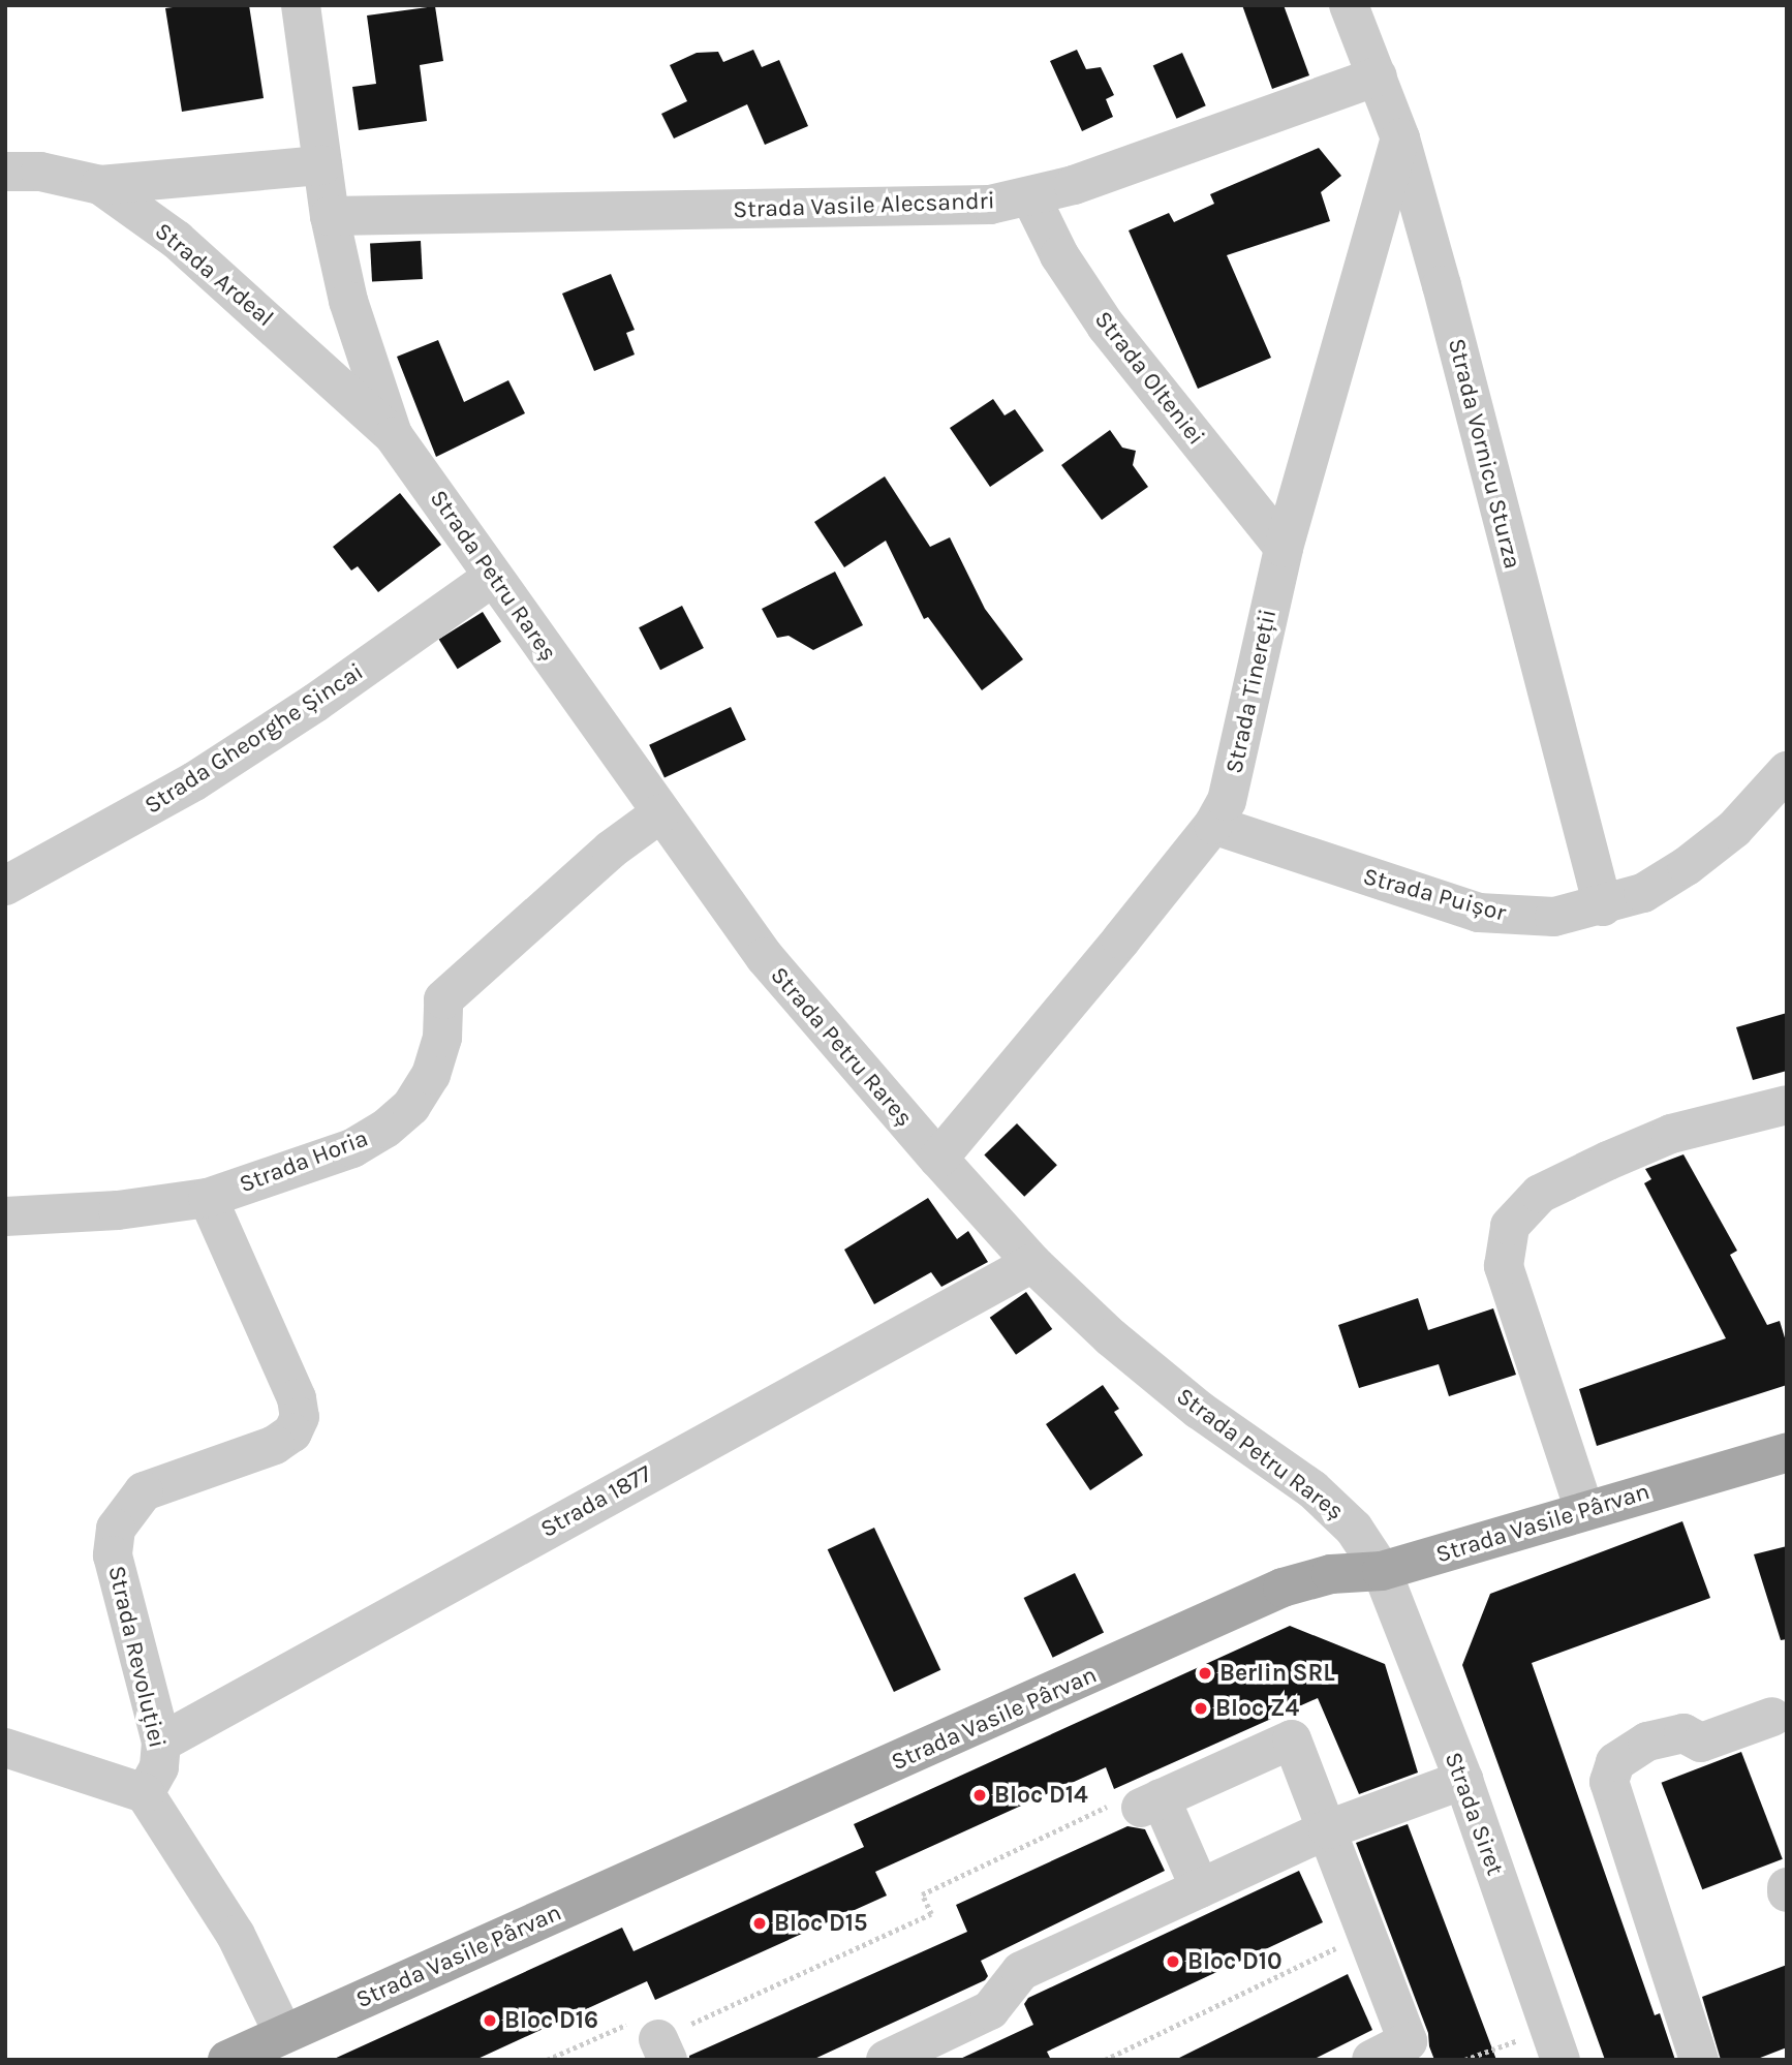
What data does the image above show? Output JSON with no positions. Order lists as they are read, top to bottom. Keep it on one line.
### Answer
{"streets":{"main road":["Strada Vasile Pârvan"],"street":["Strada Vasile Alecsandri","Strada Ardeal","Strada Olteniei","Strada Vornicu Sturza","Strada Petru Rareș","Strada Tinereții","Strada Gheorghe Șincai","Strada Puișor","Strada Horia","Strada 1877","Strada Revoluției","Strada Siret"]},"crossings":[["Strada Vasile Alecsandri","Strada Olteniei"],["Strada Vasile Alecsandri","Strada Vornicu Sturza"],["Strada Ardeal","Strada Petru Rareș"],["Strada Olteniei","Strada Tinereții"],["Strada Vornicu Sturza","Strada Tinereții"],["Strada Vornicu Sturza","Strada Puișor"],["Strada Petru Rareș","Strada Tinereții"],["Strada Petru Rareș","Strada Gheorghe Șincai"],["Strada Petru Rareș","Strada Horia"],["Strada Petru Rareș","Strada 1877"],["Strada Petru Rareș","Strada Vasile Pârvan"],["Strada Petru Rareș","Strada Siret"],["Strada Tinereții","Strada Puișor"],["Strada Horia","Strada Revoluției"],["Strada 1877","Strada Revoluției"],["Strada Vasile Pârvan","Strada Siret"]],"places":["Berlin SRL","Bloc Z4","Bloc D14","Bloc D15","Bloc D10","Bloc D16"]}
